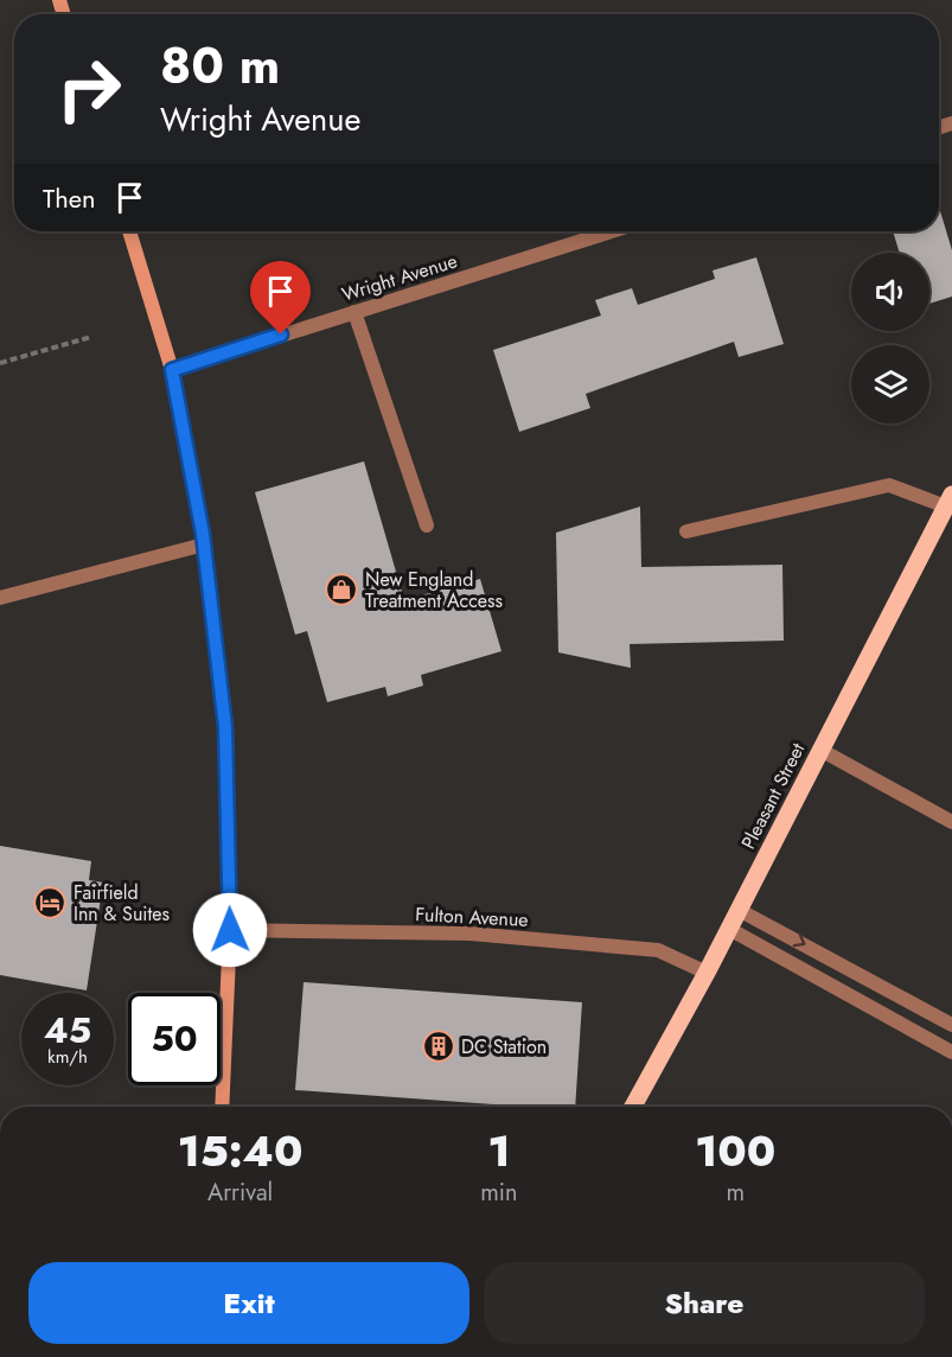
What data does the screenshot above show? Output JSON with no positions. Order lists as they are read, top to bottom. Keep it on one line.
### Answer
{"streets":{"main road":["Pleasant Street"],"street":["Wright Avenue","Fulton Avenue"]},"crossings":[["Pleasant Street","Fulton Avenue"]],"places":{"shop":["New England Treatment Access"],"hotel":["Fairfield Inn & Suites"],"building":["DC Station"]},"page":{"turn":["80 m","Wright Avenue"],"then":"Then","speed":"45 km/h","limit":"50","eta":["15:40","Arrival","1","min","100","m"],"buttons":["Exit","Share"]}}
